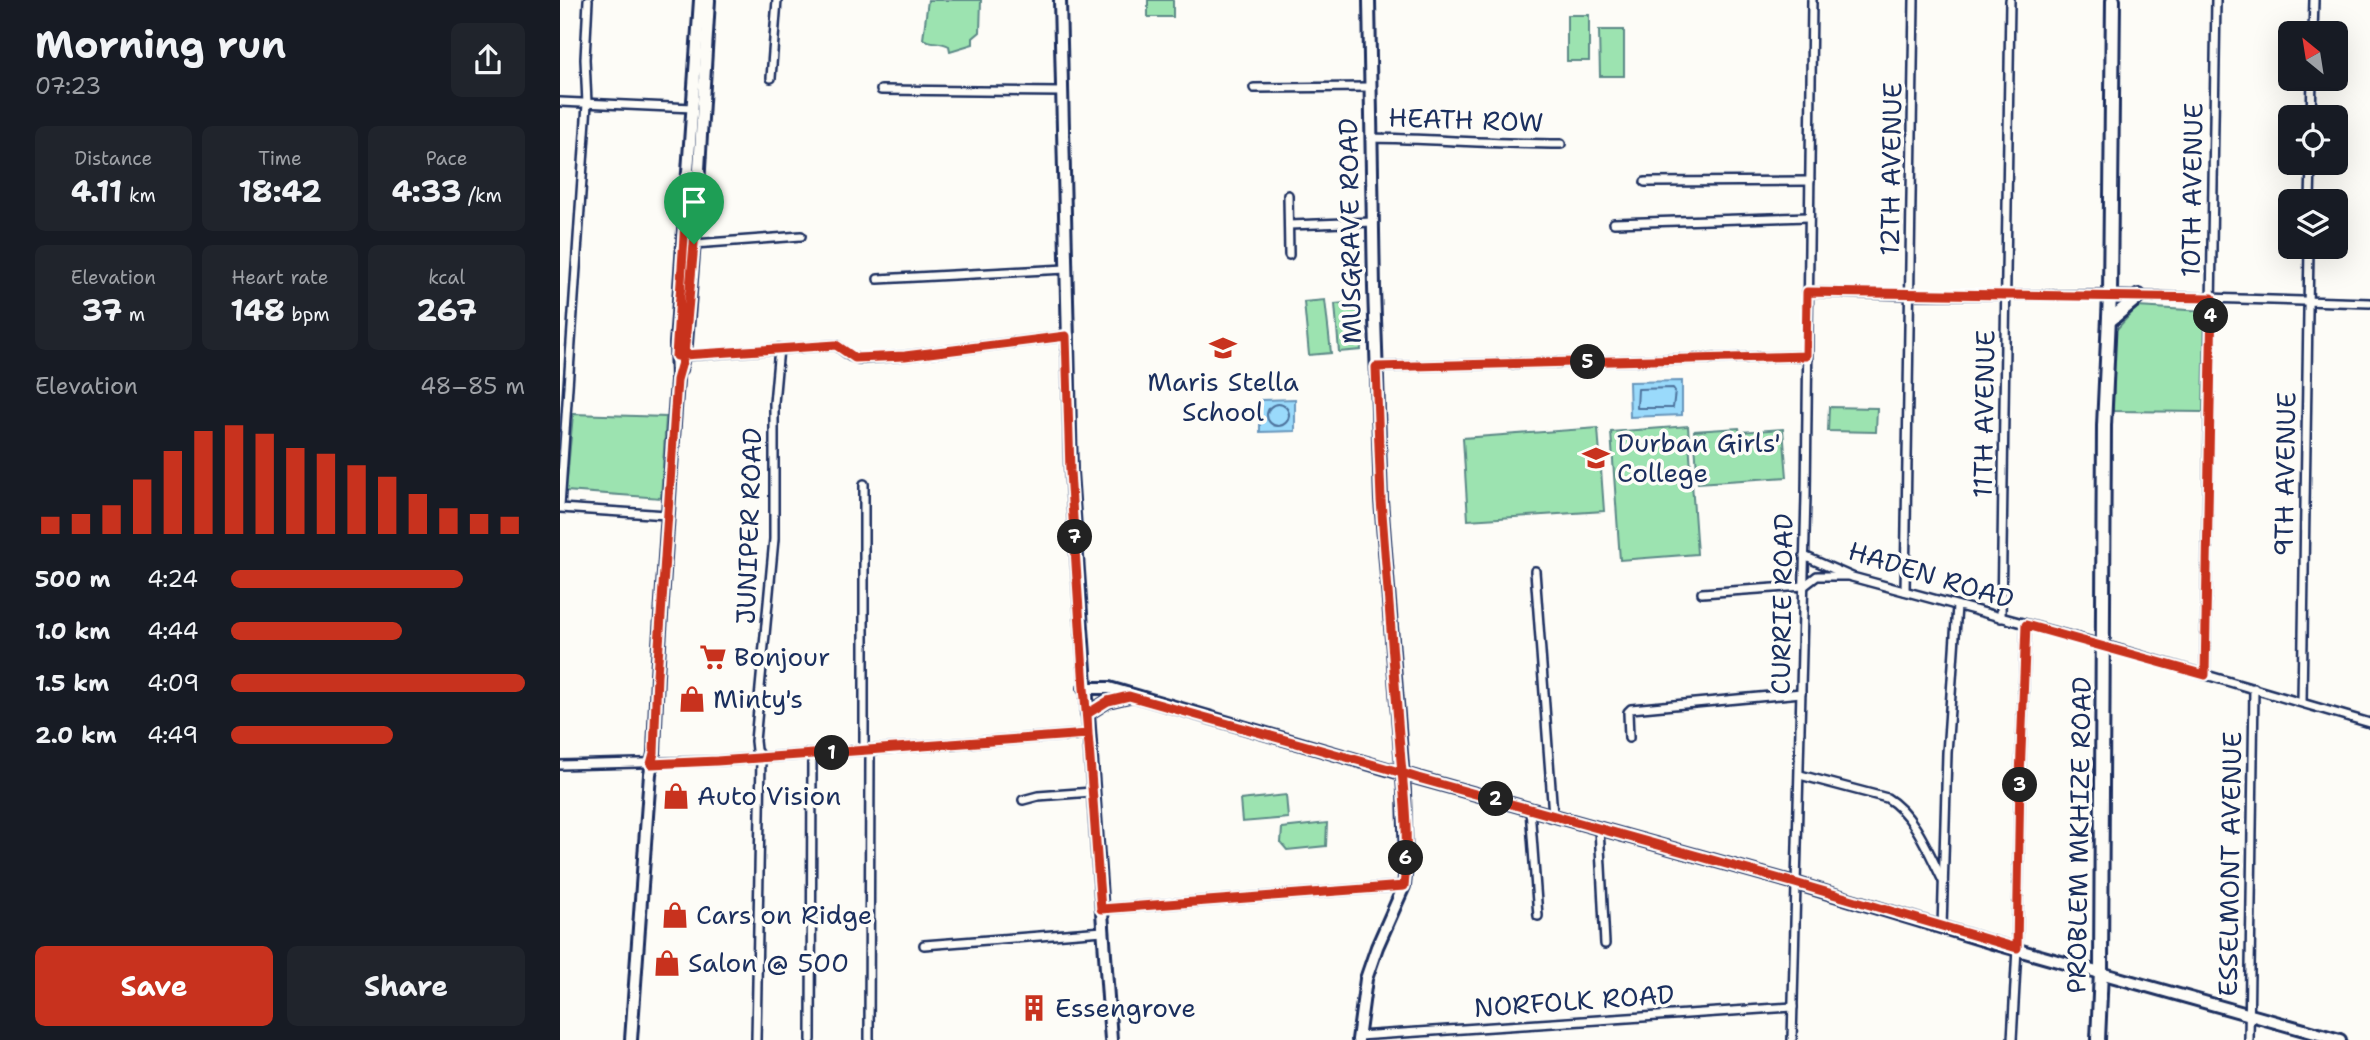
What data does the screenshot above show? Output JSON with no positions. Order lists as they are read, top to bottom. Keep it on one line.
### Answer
{"streets":{"main road":["PROBLEM MKHIZE ROAD"],"street":["HEATH ROW","12TH AVENUE","10TH AVENUE","MUSGRAVE ROAD","11TH AVENUE","9TH AVENUE","JUNIPER ROAD","HADEN ROAD","CURRIE ROAD","ESSELMONT AVENUE","NORFOLK ROAD"]},"crossings":[["HEATH ROW","MUSGRAVE ROAD"],["12TH AVENUE","HADEN ROAD"],["10TH AVENUE","HADEN ROAD"],["MUSGRAVE ROAD","NORFOLK ROAD"],["11TH AVENUE","HADEN ROAD"],["9TH AVENUE","HADEN ROAD"],["HADEN ROAD","CURRIE ROAD"],["HADEN ROAD","PROBLEM MKHIZE ROAD"],["HADEN ROAD","ESSELMONT AVENUE"],["CURRIE ROAD","NORFOLK ROAD"]],"places":{"school or university":["Maris Stella School","Durban Girls' College"],"supermarket":["Bonjour"],"shop":["Minty's","Auto Vision","Cars on Ridge","Salon @ 500"],"building":["Essengrove"]},"north":"top left","page":{"heading":["Morning run","07:23"],"stats":[["Distance","4.11 km"],["Time","18:42"],["Pace","4:33 /km"],["Elevation","37 m"],["Heart rate","148 bpm"],["kcal","267"]],"pins":["4","5","7","1","3","2","6"],"chart":["Elevation","48–85 m"],"list":[{"name":"500 m","note":"4:24"},{"name":"1.0 km","note":"4:44"},{"name":"1.5 km","note":"4:09"},{"name":"2.0 km","note":"4:49"}],"buttons":["Save","Share"]}}
